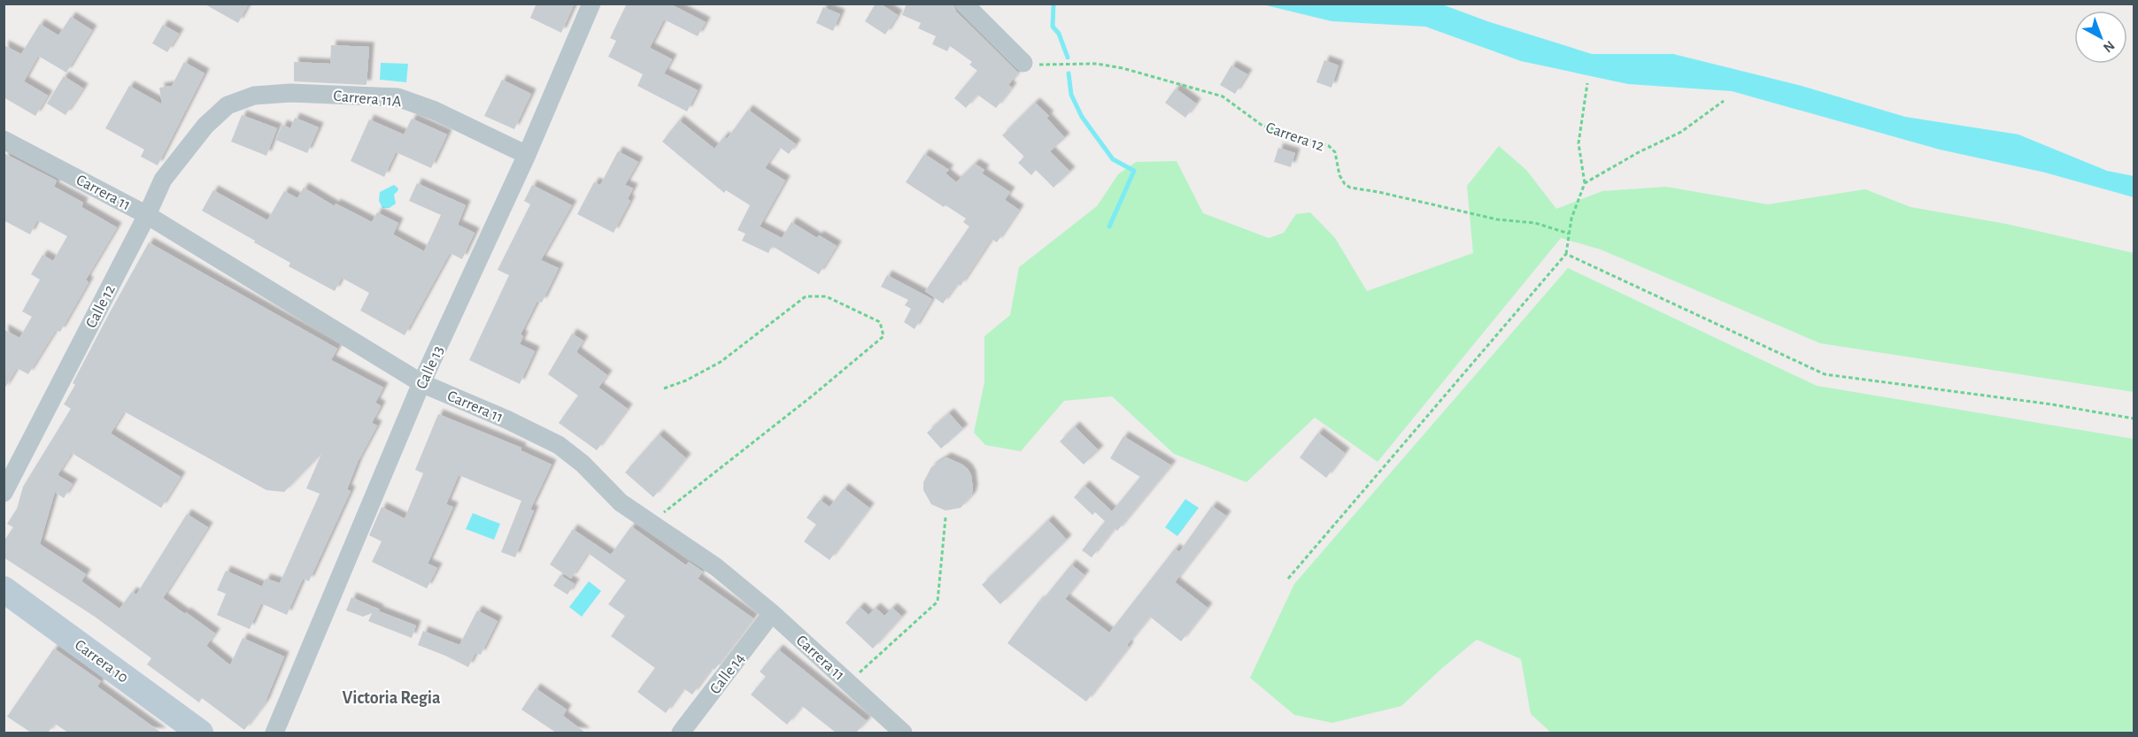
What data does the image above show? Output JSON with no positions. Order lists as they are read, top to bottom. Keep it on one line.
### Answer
{"streets":{"main road":["Carrera 10"],"street":["Carrera 11A","Carrera 11","Calle 12","Calle 13","Calle 14"],"path":["Carrera 12"]},"crossings":[["Carrera 11A","Calle 12"],["Carrera 11A","Calle 13"],["Carrera 11","Calle 12"],["Carrera 11","Calle 13"],["Carrera 11","Calle 14"]],"districts":["Victoria Regia"],"north":"bottom right"}
